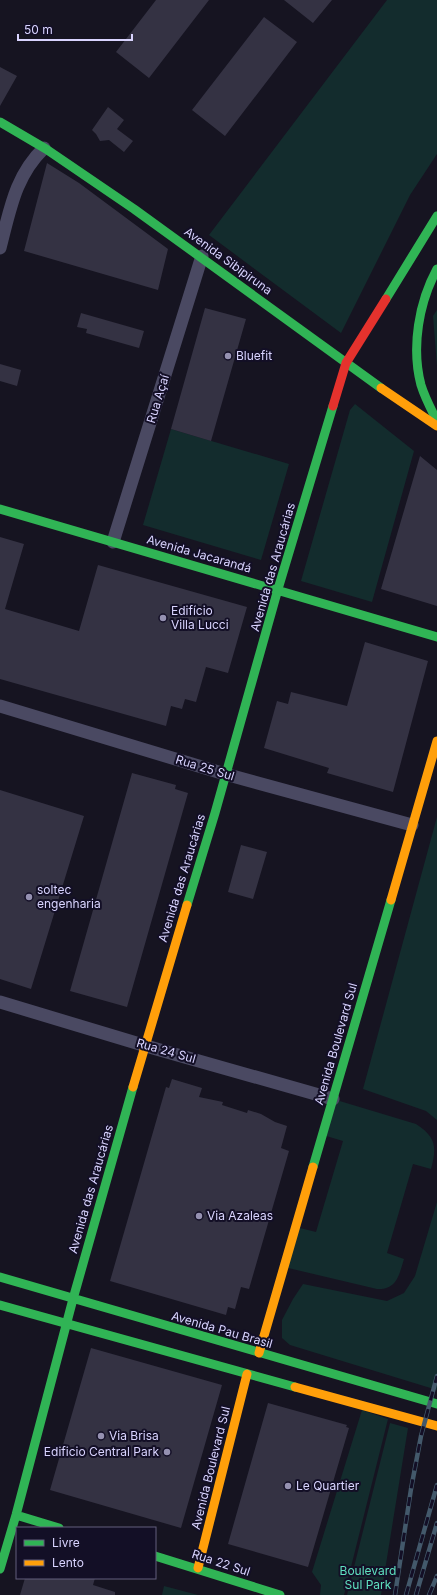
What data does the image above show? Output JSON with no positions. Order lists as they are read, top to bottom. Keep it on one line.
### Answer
{"streets":{"street":["Avenida Sibipiruna","Rua Açaí","Avenida Jacarandá","Avenida das Araucárias","Rua 25 Sul","Avenida Boulevard Sul","Rua 24 Sul","Avenida Pau Brasil","Rua 22 Sul"]},"crossings":[["Avenida Sibipiruna","Rua Açaí"],["Avenida Sibipiruna","Avenida das Araucárias"],["Rua Açaí","Avenida Jacarandá"],["Avenida Jacarandá","Avenida das Araucárias"],["Avenida das Araucárias","Rua 25 Sul"],["Avenida das Araucárias","Rua 24 Sul"],["Avenida das Araucárias","Avenida Pau Brasil"],["Rua 25 Sul","Avenida Boulevard Sul"],["Avenida Boulevard Sul","Rua 24 Sul"],["Avenida Boulevard Sul","Avenida Pau Brasil"],["Avenida Boulevard Sul","Rua 22 Sul"]],"parks":["Boulevard Sul Park"],"places":["Bluefit","Edifício Villa Lucci","soltec engenharia","Via Azaleas","Via Brisa","Edificio Central Park","Le Quartier"],"legend":["Livre","Lento"],"scale_bar":"50 m"}
